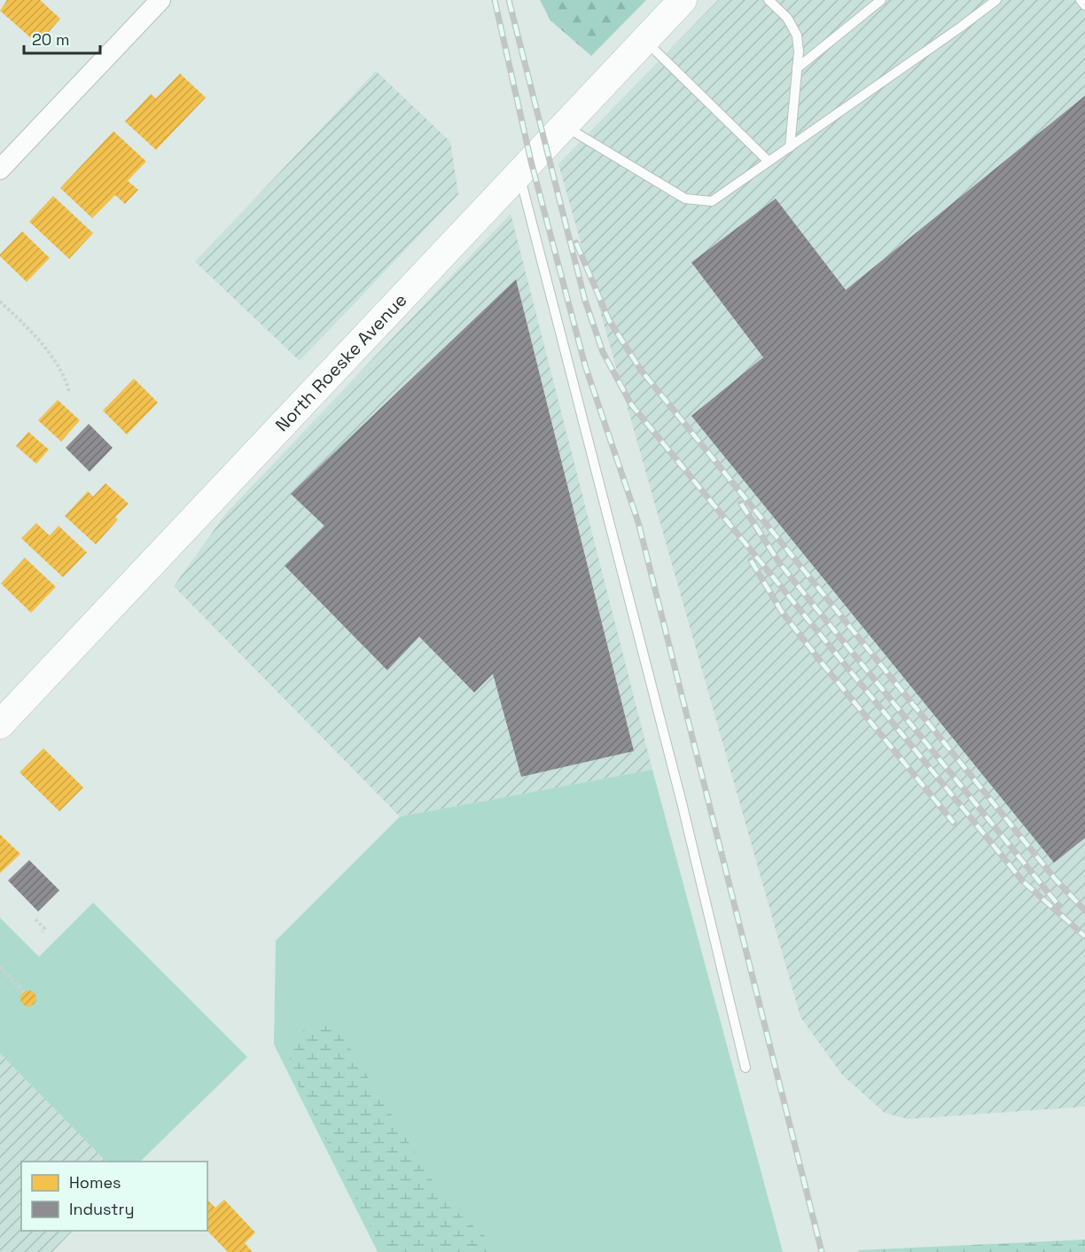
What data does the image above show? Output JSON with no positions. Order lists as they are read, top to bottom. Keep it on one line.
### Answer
{"streets":{"street":["North Roeske Avenue"]},"legend":["Homes","Industry"],"scale_bar":"20 m"}
